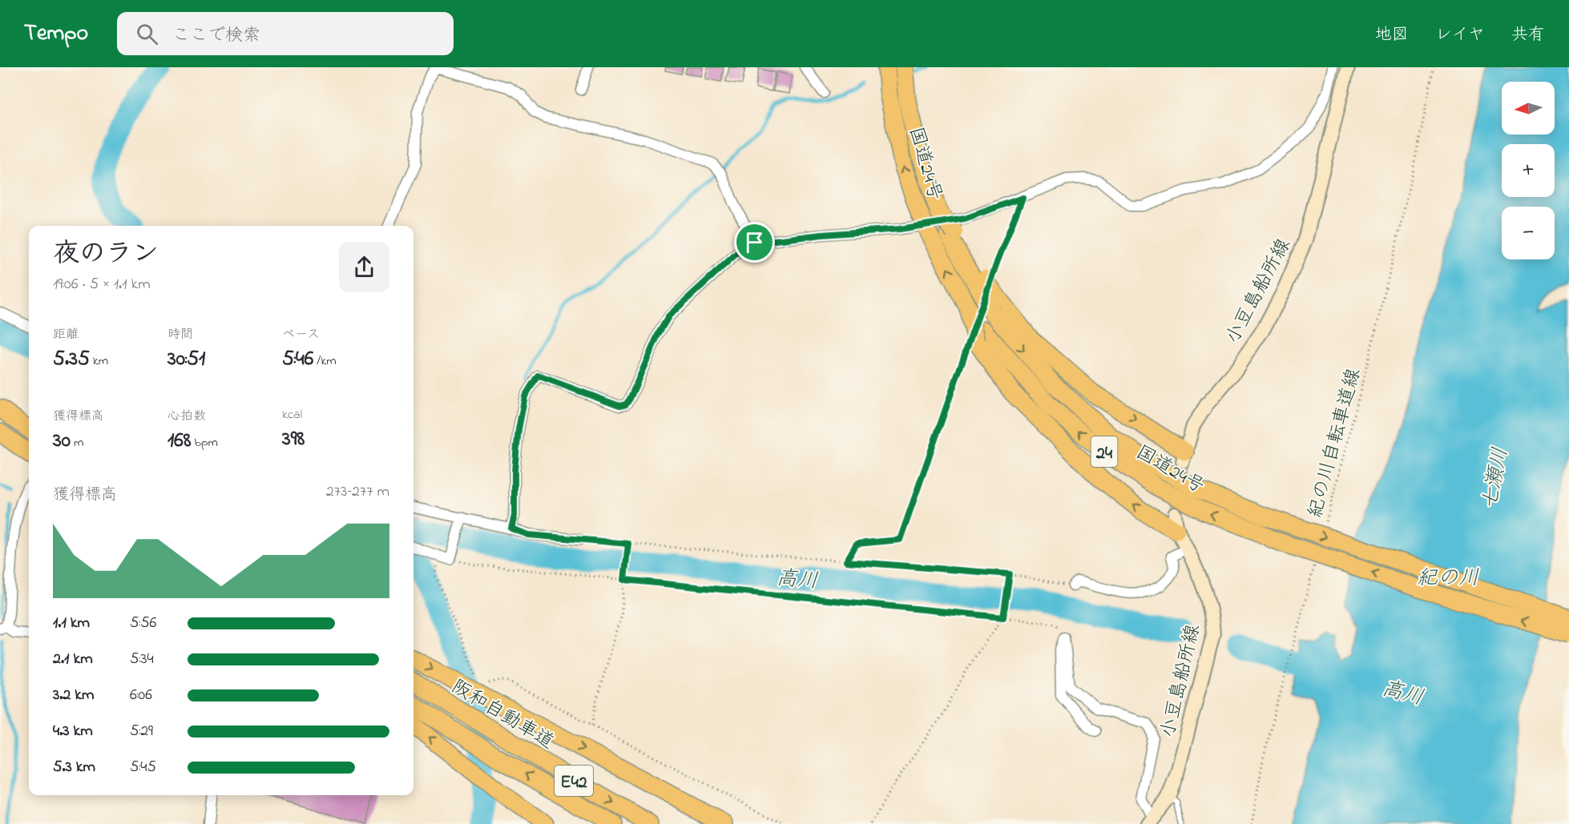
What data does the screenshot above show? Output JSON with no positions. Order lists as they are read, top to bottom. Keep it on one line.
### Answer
{"streets":{"highway":["国道24号","24","阪和自動車道","E42"],"main road":["小豆島船所線"],"path":["紀の川自転車道線"]},"crossings":[["国道24号","24"],["小豆島船所線","24"]],"water":["七瀬川","紀の川","高川"],"north":"left","page":{"header":"Tempo","search":"ここで検索","nav":["地図","レイヤ","共有"],"map_buttons":["+","−"],"heading":["夜のラン","19:06 · 5 × 1.1 km"],"stats":[["距離","5.35 km"],["時間","30:51"],["ペース","5:46 /km"],["獲得標高","30 m"],["心拍数","168 bpm"],["kcal","398"]],"chart":["獲得標高","273–277 m"],"list":[{"name":"1.1 km","note":"5:56"},{"name":"2.1 km","note":"5:34"},{"name":"3.2 km","note":"6:06"},{"name":"4.3 km","note":"5:29"},{"name":"5.3 km","note":"5:45"}]}}
